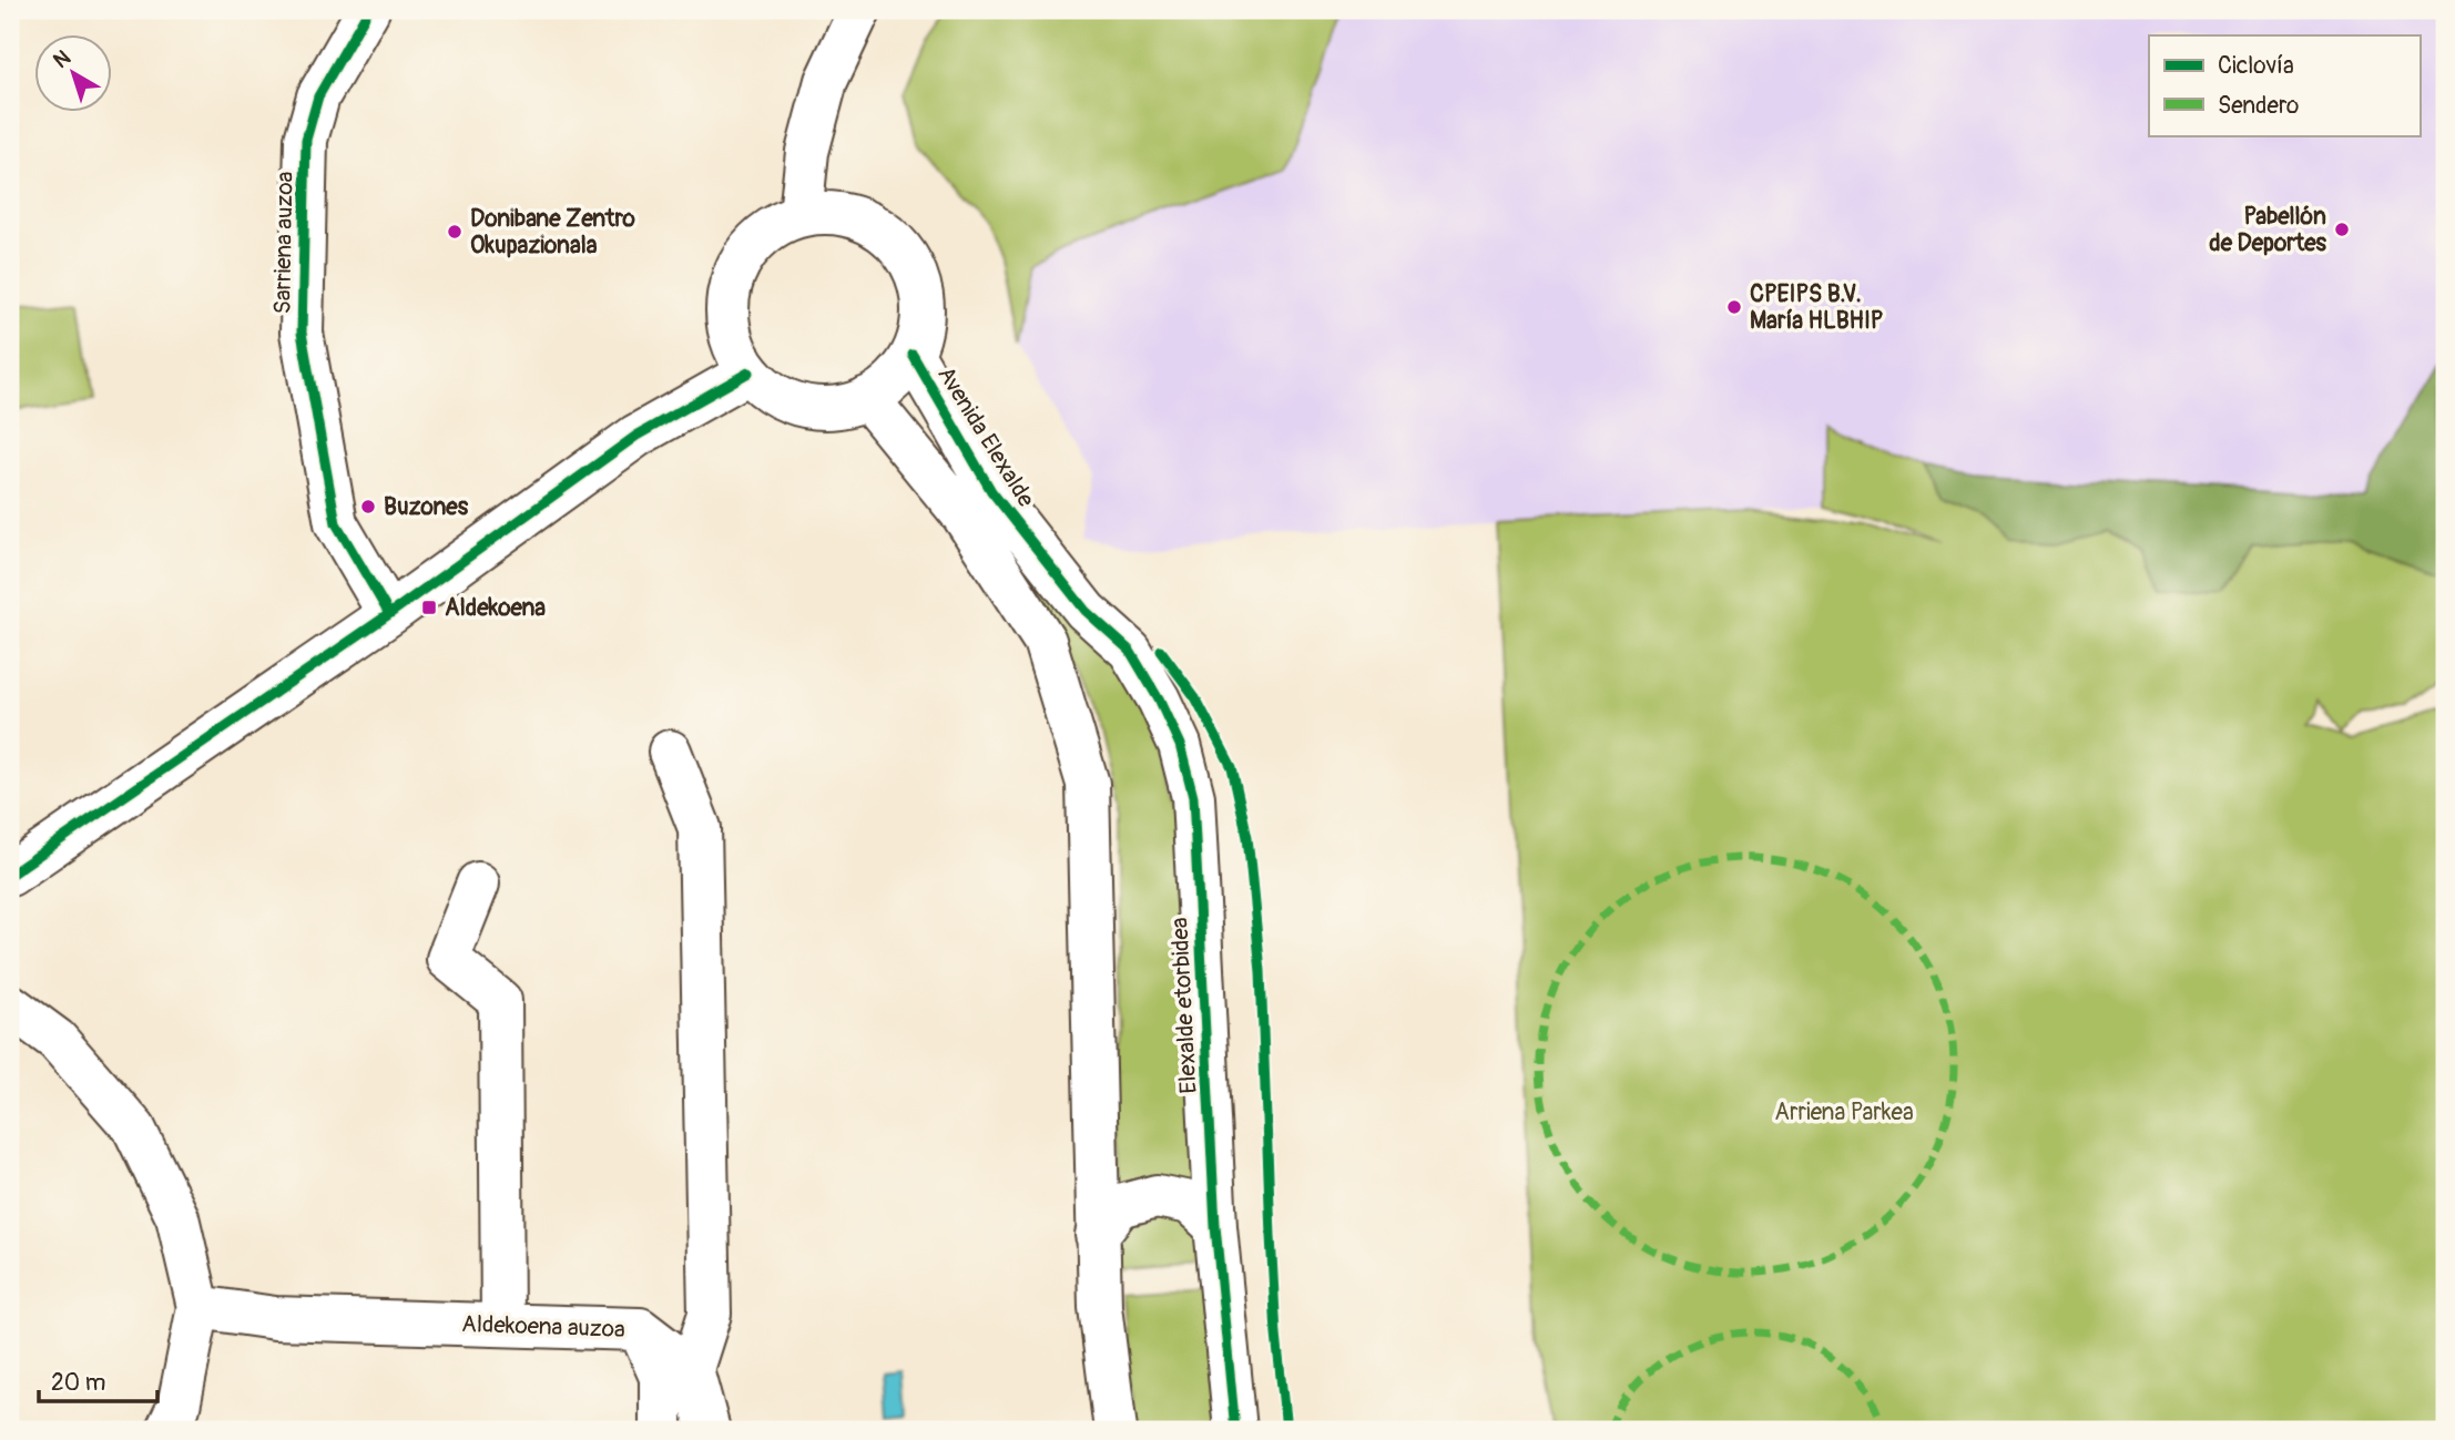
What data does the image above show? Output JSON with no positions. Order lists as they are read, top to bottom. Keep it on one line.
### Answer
{"streets":{"street":["Sarriena auzoa","Avenida Elexalde","Elexalde etorbidea","Aldekoena auzoa"]},"crossings":[["Avenida Elexalde","Elexalde etorbidea"]],"parks":["Arriena Parkea"],"places":{"other":["Pabellón de Deportes","Donibane Zentro Okupazionala","CPEIPS B.V. María HLBHIP","Buzones"],"transit":["Aldekoena"]},"legend":["Ciclovía","Sendero"],"scale_bar":"20 m","north":"top left"}
